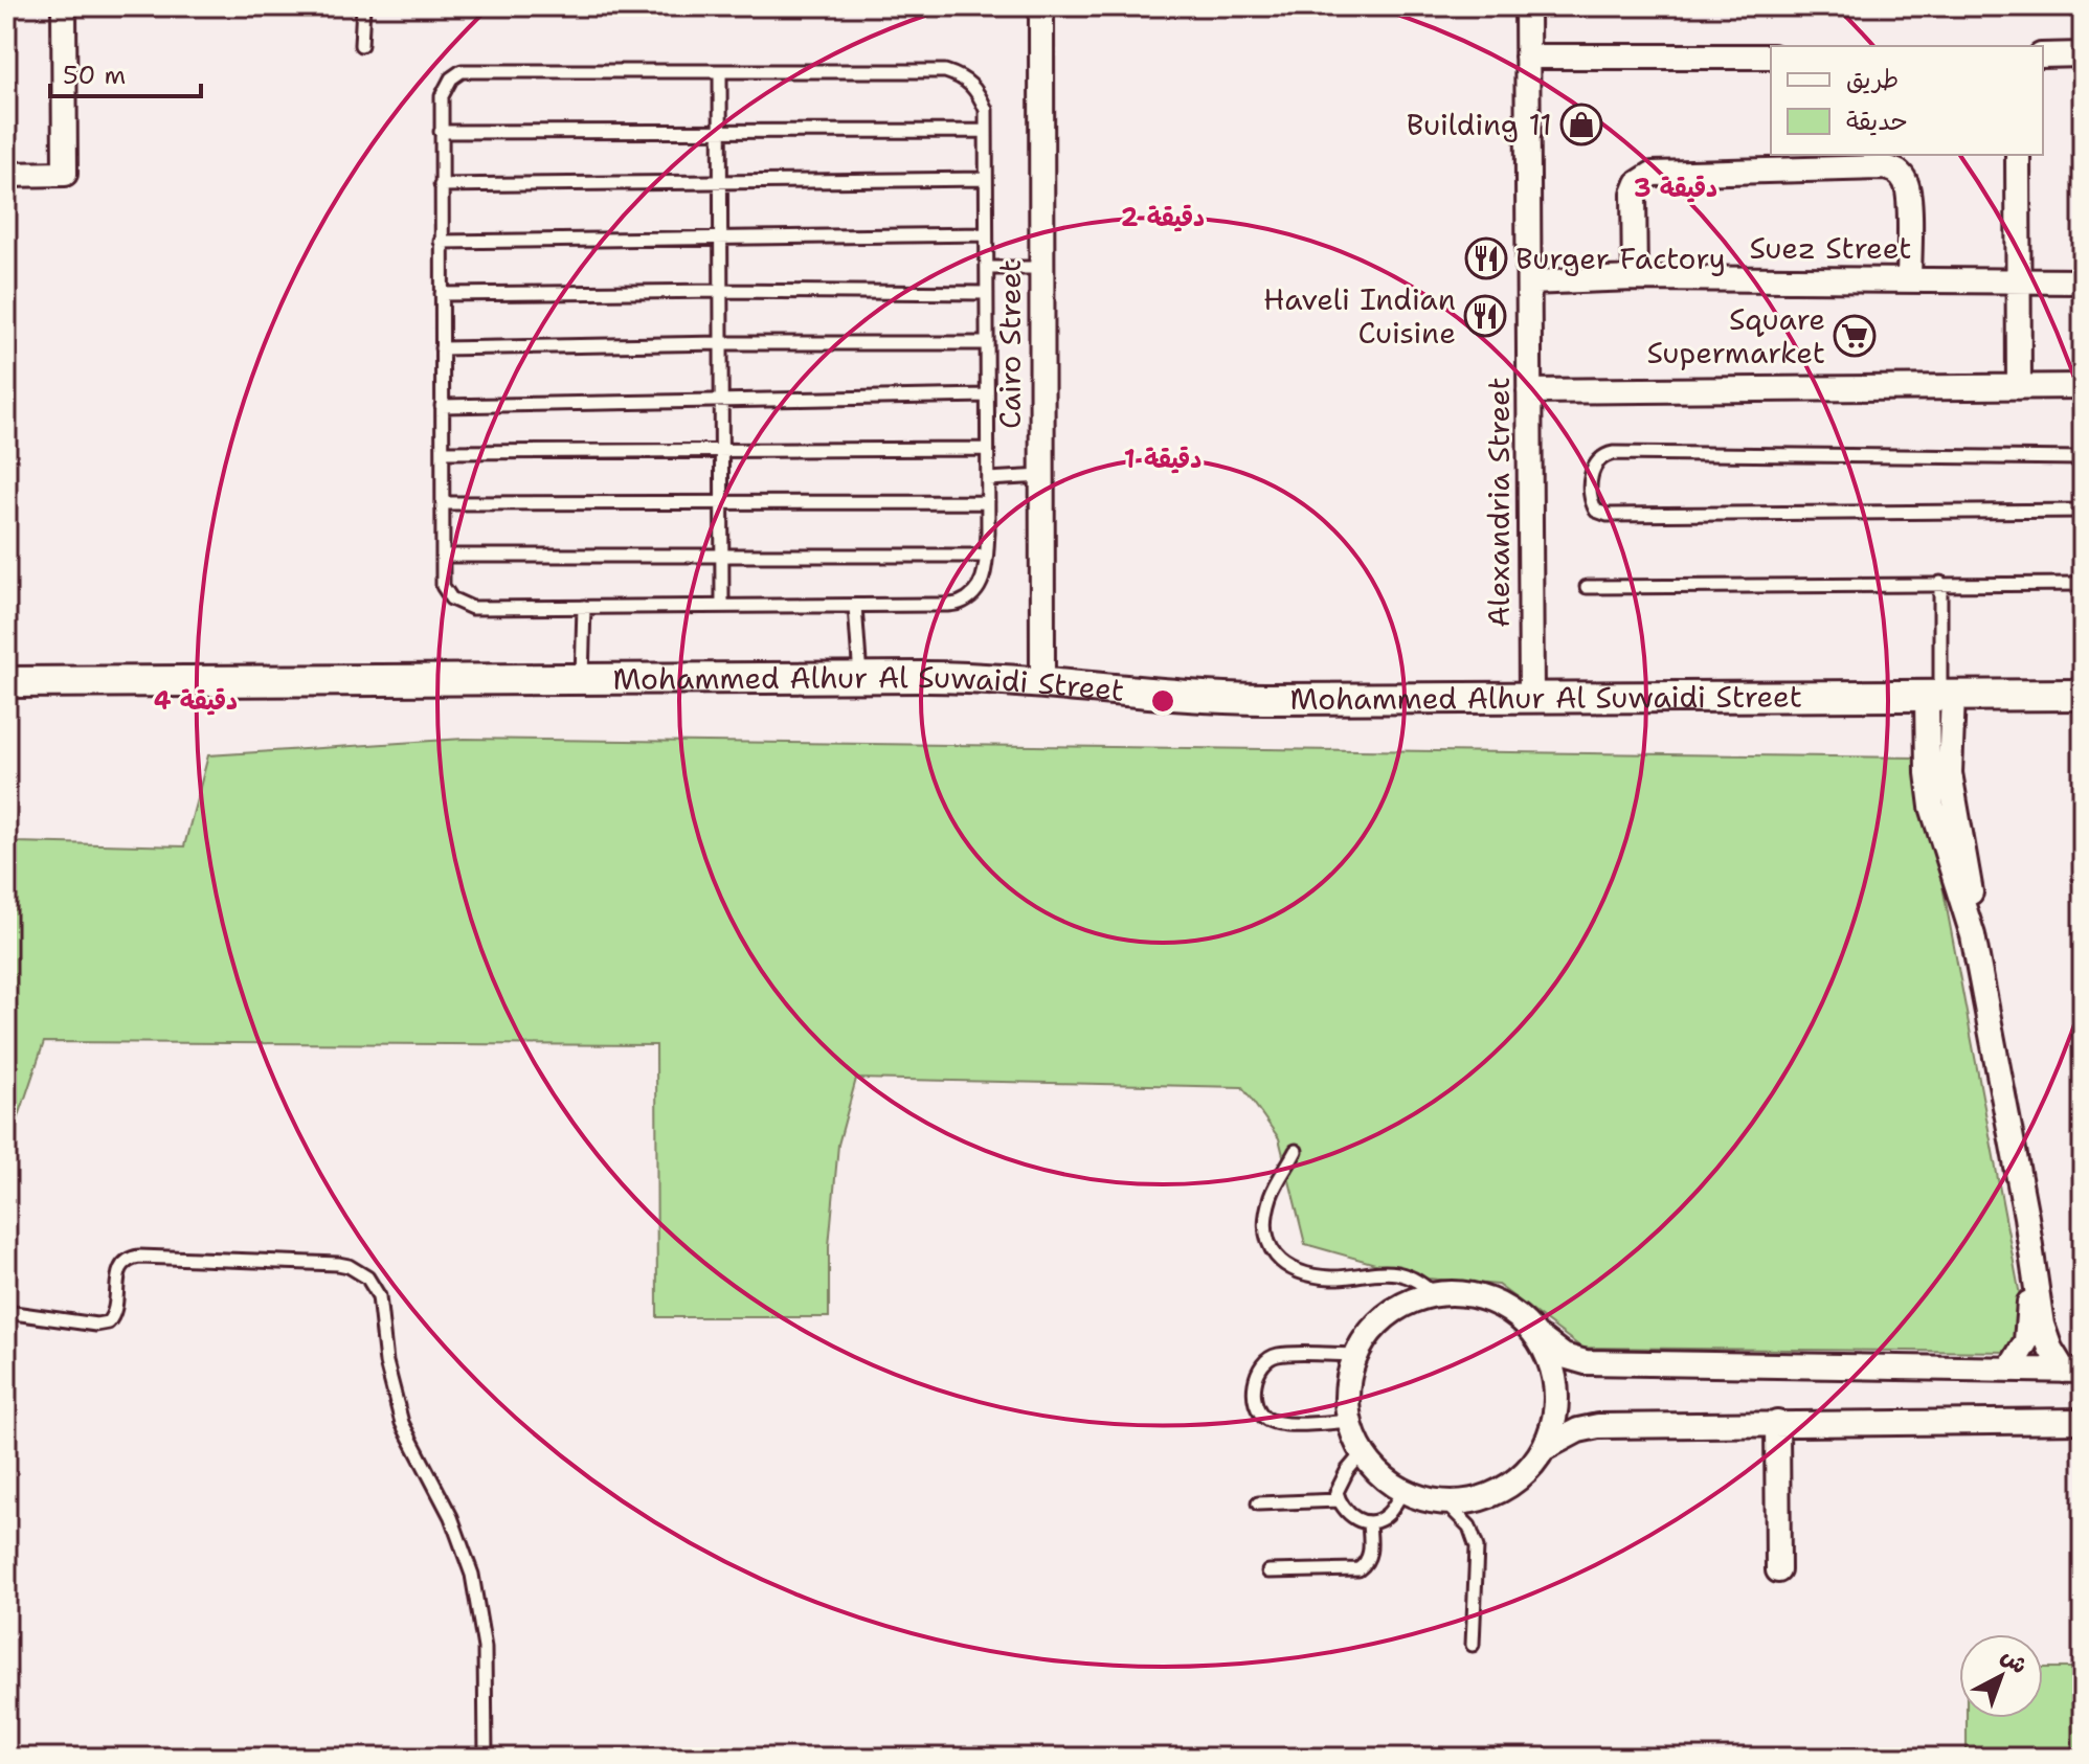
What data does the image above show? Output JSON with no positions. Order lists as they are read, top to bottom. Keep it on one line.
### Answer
{"streets":{"street":["Suez Street","Cairo Street","Alexandria Street","Mohammed Alhur Al Suwaidi Street"]},"crossings":[["Suez Street","Alexandria Street"],["Cairo Street","Mohammed Alhur Al Suwaidi Street"],["Alexandria Street","Mohammed Alhur Al Suwaidi Street"]],"places":{"shop":["Building 11"],"restaurant":["Burger Factory","Haveli Indian Cuisine"],"supermarket":["Square Supermarket"]},"legend":["طريق","حديقة"],"scale_bar":"50 m","north":"top right","rings":["3 دقيقة","2 دقيقة","1 دقيقة","4 دقيقة"]}
